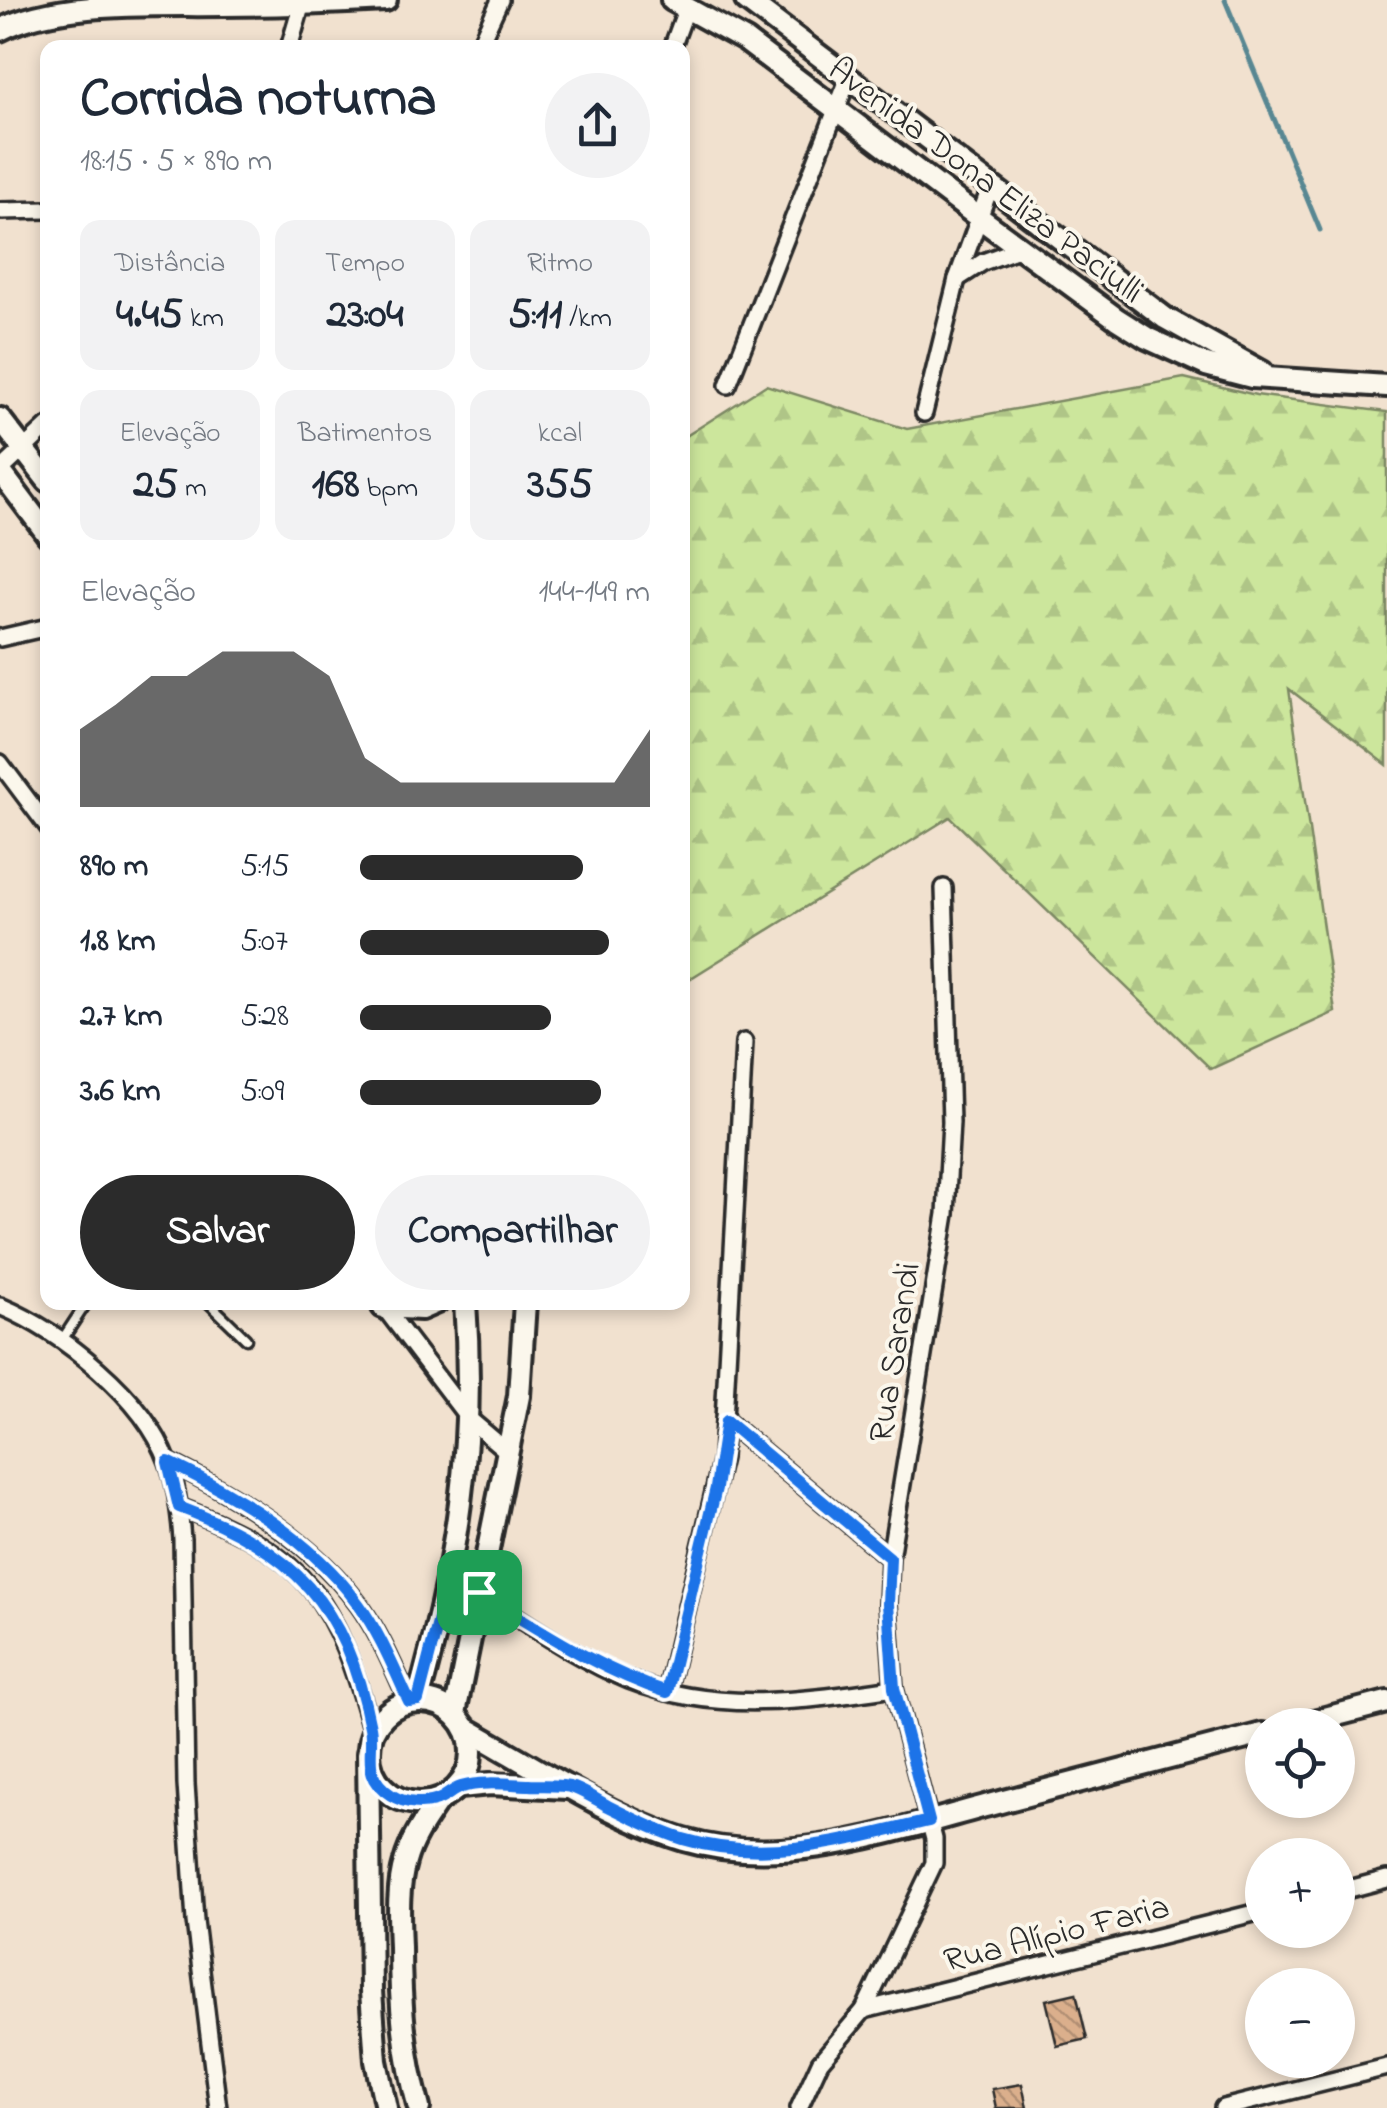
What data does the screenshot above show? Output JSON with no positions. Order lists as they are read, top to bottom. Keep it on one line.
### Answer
{"streets":{"street":["Avenida Dona Eliza Paciulli","Rua Sarandi","Rua Alípio Faria"]},"crossings":[["Rua Sarandi","Rua Alípio Faria"]],"page":{"heading":["Corrida noturna","18:15 · 5 × 890 m"],"stats":[["Distância","4.45 km"],["Tempo","23:04"],["Ritmo","5:11 /km"],["Elevação","25 m"],["Batimentos","168 bpm"],["kcal","355"]],"chart":["Elevação","144–149 m"],"list":[{"name":"890 m","note":"5:15"},{"name":"1.8 km","note":"5:07"},{"name":"2.7 km","note":"5:28"},{"name":"3.6 km","note":"5:09"}],"buttons":["Salvar","Compartilhar"],"map_buttons":["+","−"]}}
